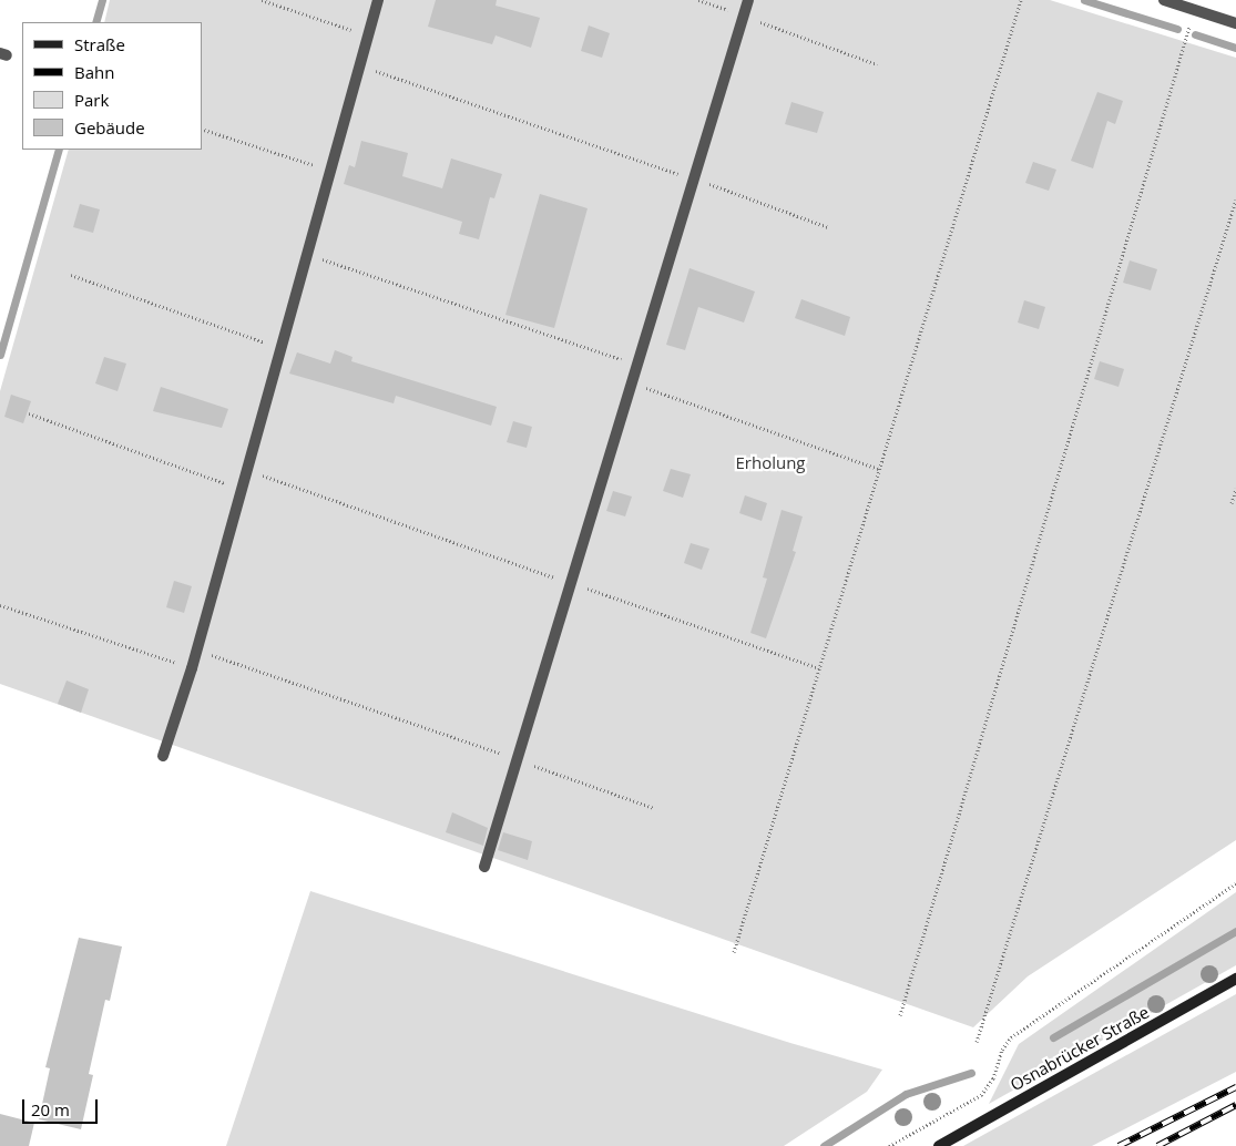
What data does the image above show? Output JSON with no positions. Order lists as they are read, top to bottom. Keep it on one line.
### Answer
{"streets":{"main road":["Osnabrücker Straße"]},"parks":["Erholung"],"legend":["Straße","Bahn","Park","Gebäude"],"scale_bar":"20 m"}
